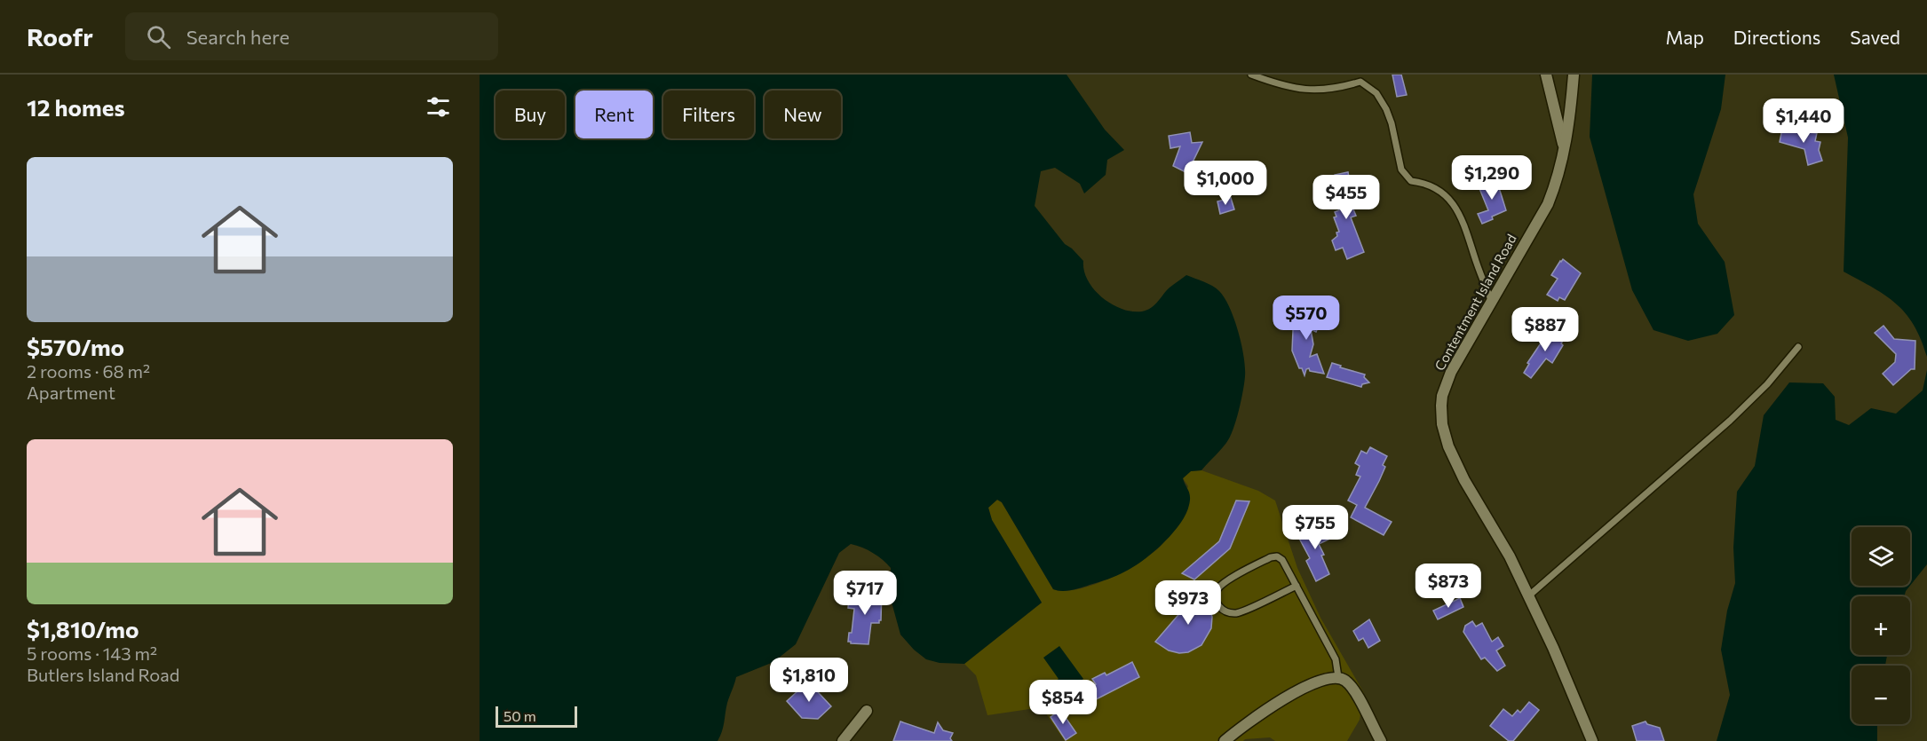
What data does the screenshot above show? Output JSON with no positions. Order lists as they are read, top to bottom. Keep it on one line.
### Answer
{"streets":{"street":["Contentment Island Road"]},"scale_bar":"50 m","page":{"header":"Roofr","search":"Search here","nav":["Map","Directions","Saved"],"heading":"12 homes","chip":["Buy","Rent","Filters","New"],"price":["$1,440","$1,290","$1,000","$455","$570","$887","$755","$873","$717","$973","$1,810","$854"],"list":[{"name":"$570/mo","note":"2 rooms · 68 m² · Apartment"},{"name":"$1,810/mo","note":"5 rooms · 143 m² · Butlers Island Road"}],"map_buttons":["+","−"],"scale":"50 m"}}
